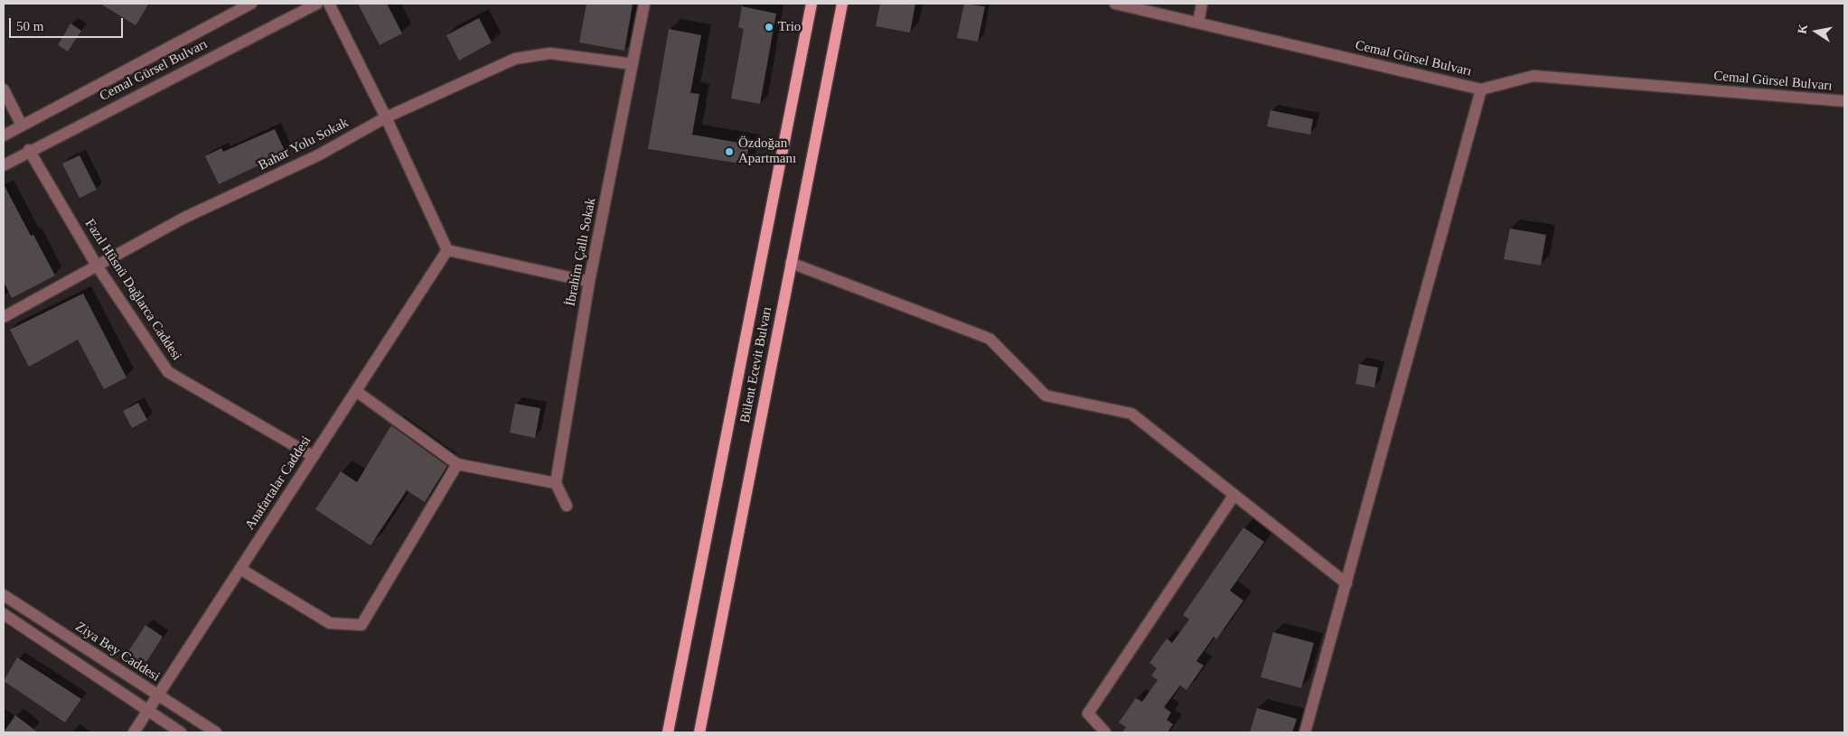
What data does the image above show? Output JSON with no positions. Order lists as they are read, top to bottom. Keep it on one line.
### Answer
{"streets":{"main road":["Bülent Ecevit Bulvarı"],"street":["Cemal Gürsel Bulvarı","Bahar Yolu Sokak","İbrahim Çallı Sokak","Fazıl Hüsnü Dağlarca Caddesi","Anafartalar Caddesi","Ziya Bey Caddesi"]},"crossings":[["Cemal Gürsel Bulvarı","Fazıl Hüsnü Dağlarca Caddesi"],["Bahar Yolu Sokak","İbrahim Çallı Sokak"],["Bahar Yolu Sokak","Fazıl Hüsnü Dağlarca Caddesi"],["Fazıl Hüsnü Dağlarca Caddesi","Anafartalar Caddesi"],["Anafartalar Caddesi","Ziya Bey Caddesi"]],"places":["Trio","Özdoğan Apartmanı"],"scale_bar":"50 m","north":"left"}
